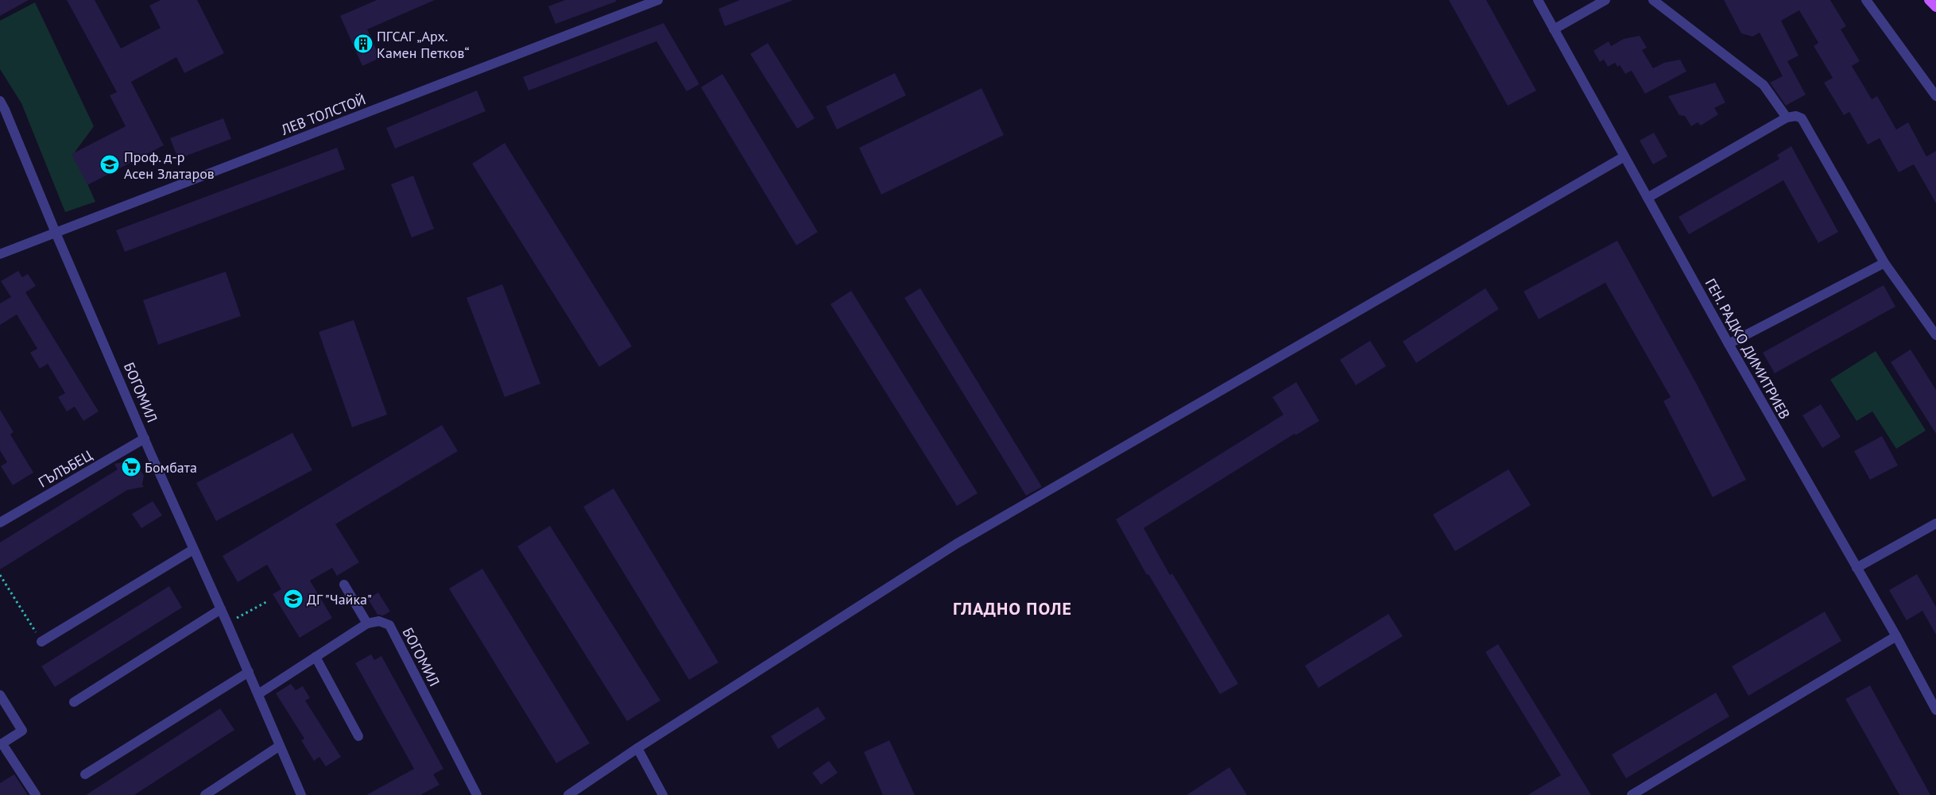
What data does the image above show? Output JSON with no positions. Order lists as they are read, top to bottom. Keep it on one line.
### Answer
{"streets":{"street":["ЛЕВ ТОЛСТОЙ","ГЕН. РАДКО ДИМИТРИЕВ","БОГОМИЛ","ГЪЛЪБЕЦ"]},"crossings":[["ЛЕВ ТОЛСТОЙ","БОГОМИЛ"],["БОГОМИЛ","ГЪЛЪБЕЦ"]],"districts":["ГЛАДНО ПОЛЕ"],"places":{"building":["ПГСАГ „Арх. Камен Петков“"],"school or university":["Проф. д-р Асен Златаров","ДГ \"Чайка\""],"supermarket":["Бомбата"]}}
